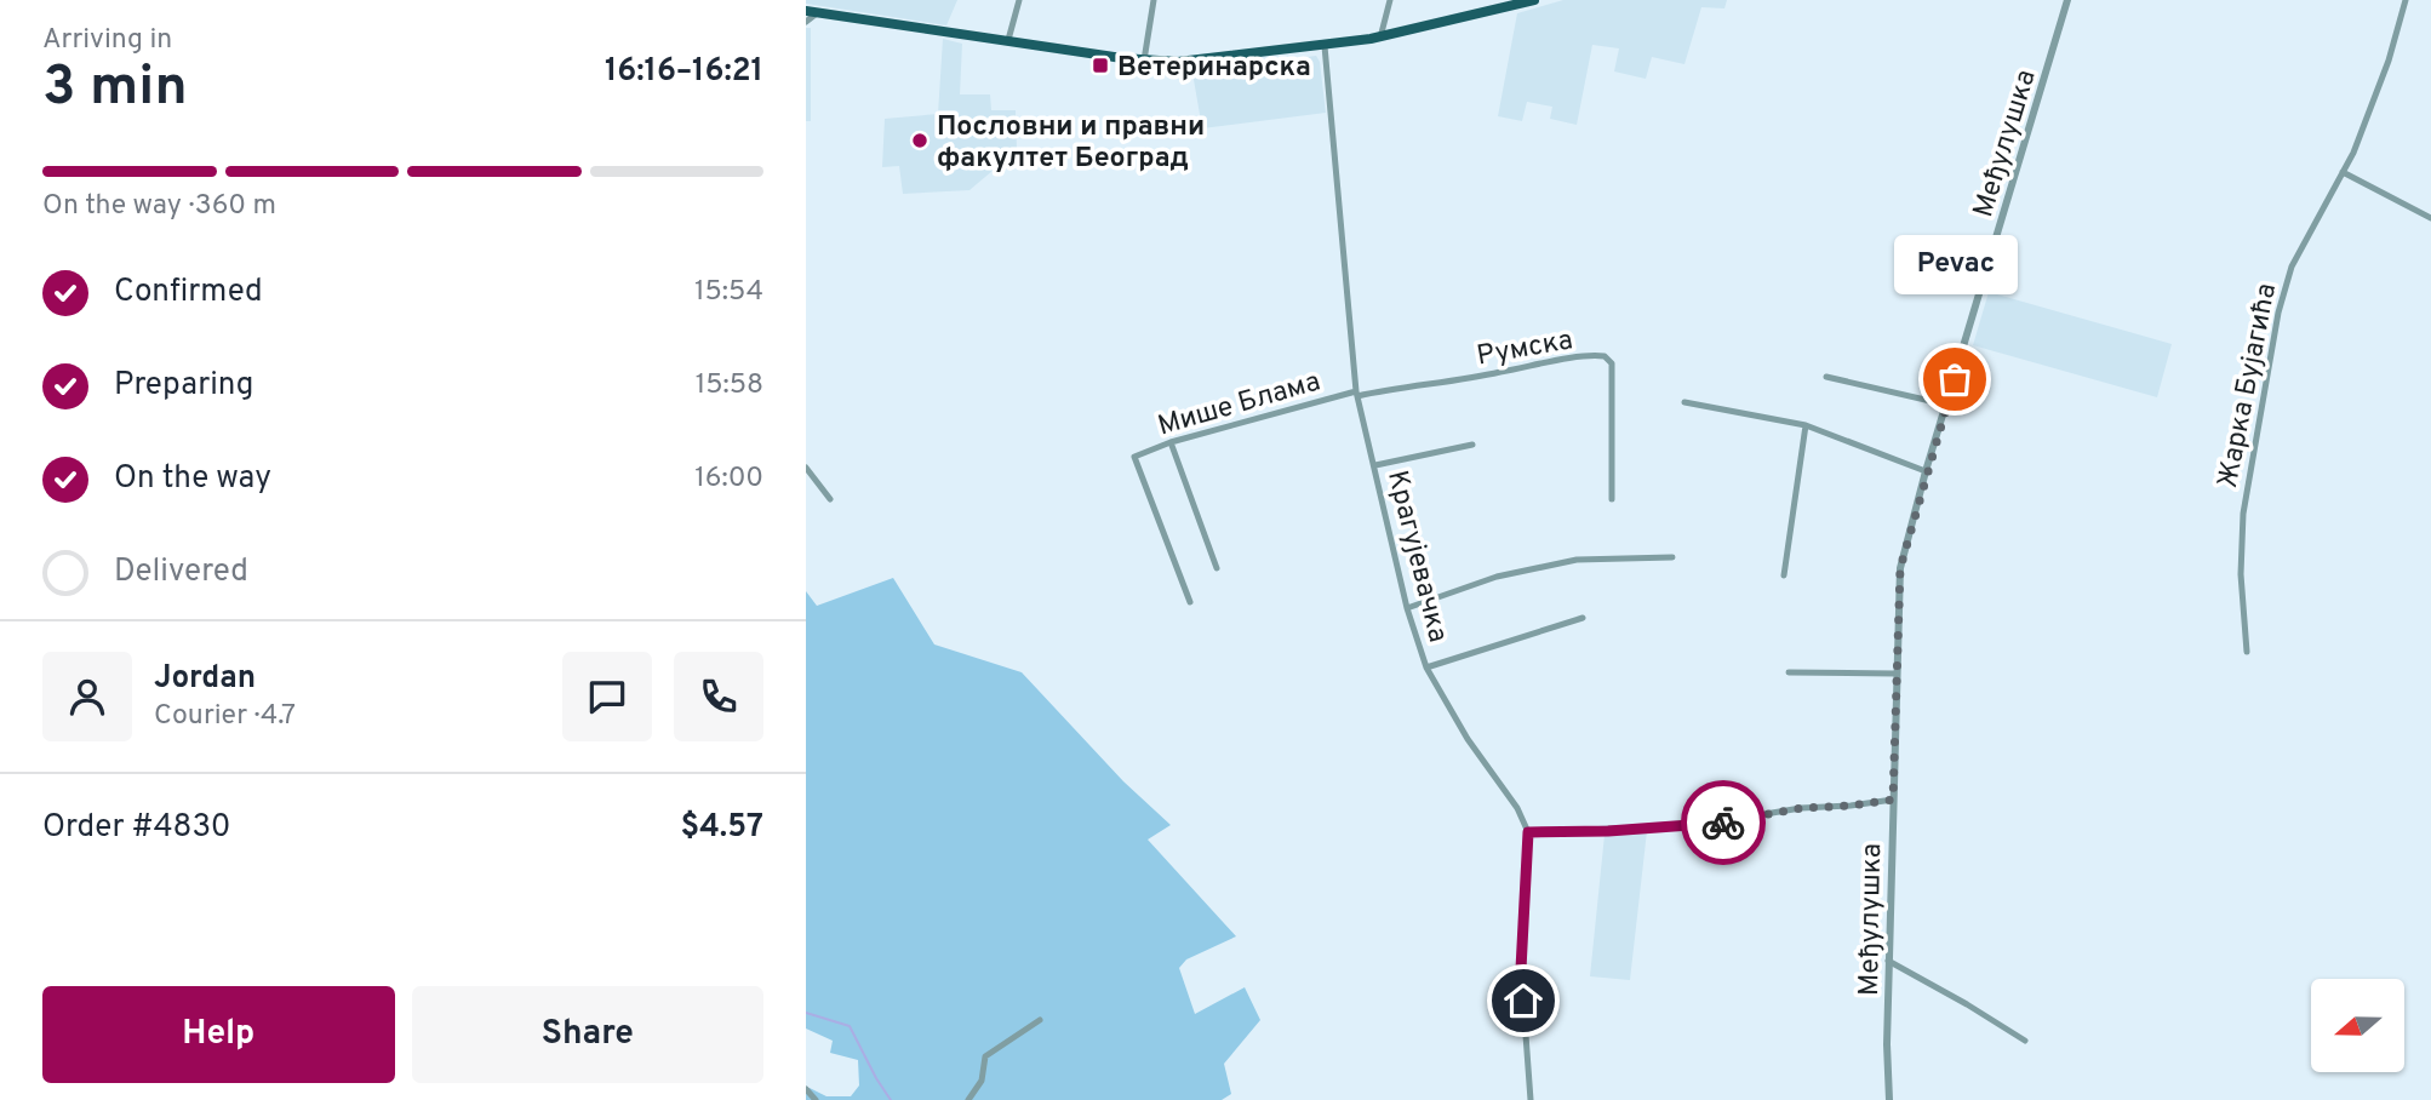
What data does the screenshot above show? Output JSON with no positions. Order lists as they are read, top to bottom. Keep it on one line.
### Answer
{"streets":{"street":["Међулушка","Румска","Жарка Бујагића","Мише Блама","Крагујевачка"]},"crossings":[["Румска","Мише Блама"],["Румска","Крагујевачка"],["Мише Блама","Крагујевачка"]],"places":{"transit":["Ветеринарска"],"other":["Пословни и правни факултет Београд","Pevac"]},"north":"left","page":{"heading":["3 min","Arriving in","16:16–16:21"],"panel":["Jordan","Courier · 4.7","Order #4830","$4.57"],"bar":"On the way · 360 m","bubble":"Pevac","list":[["Confirmed","15:54"],["Preparing","15:58"],["On the way","16:00"],"Delivered"],"buttons":["Help","Share"]}}
